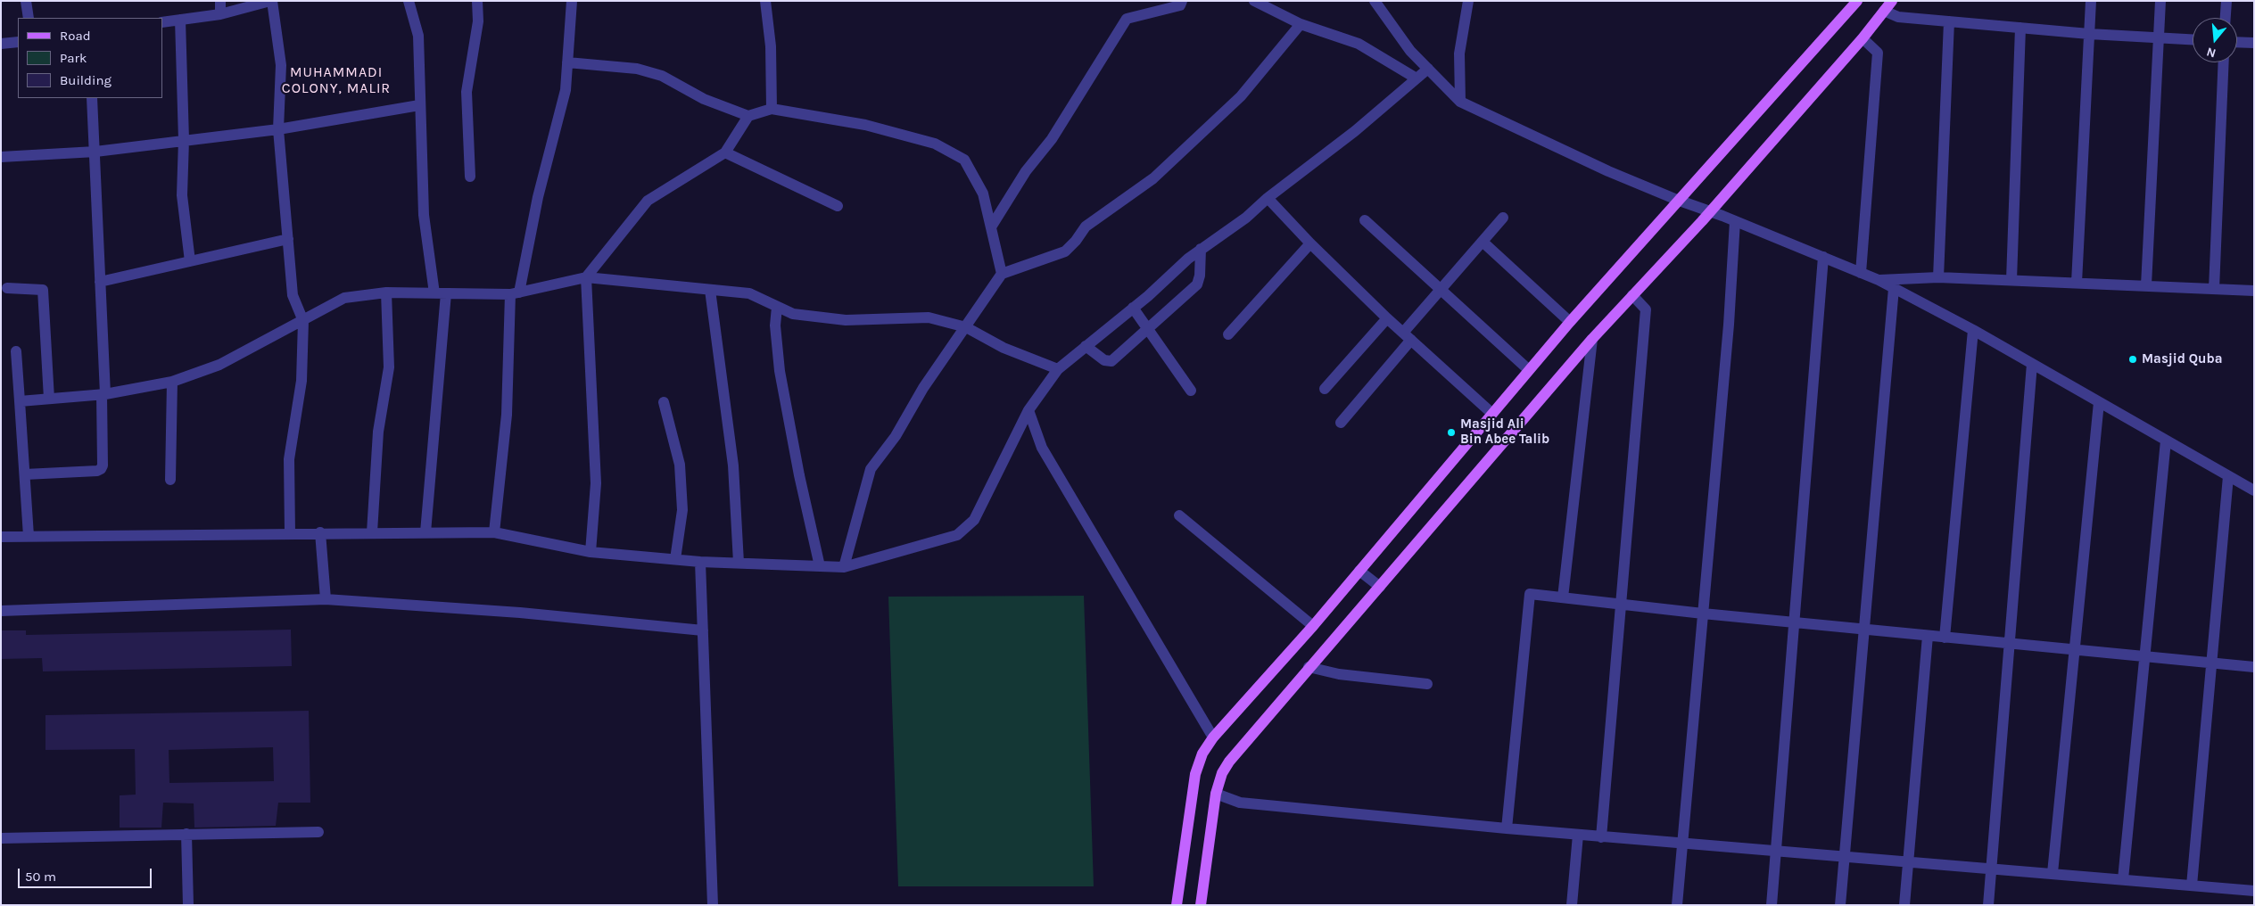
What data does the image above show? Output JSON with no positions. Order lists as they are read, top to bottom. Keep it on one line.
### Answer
{"districts":["MUHAMMADI COLONY, MALIR"],"places":["Masjid Quba","Masjid Ali Bin Abee Talib"],"legend":["Road","Park","Building"],"scale_bar":"50 m","north":"bottom"}
